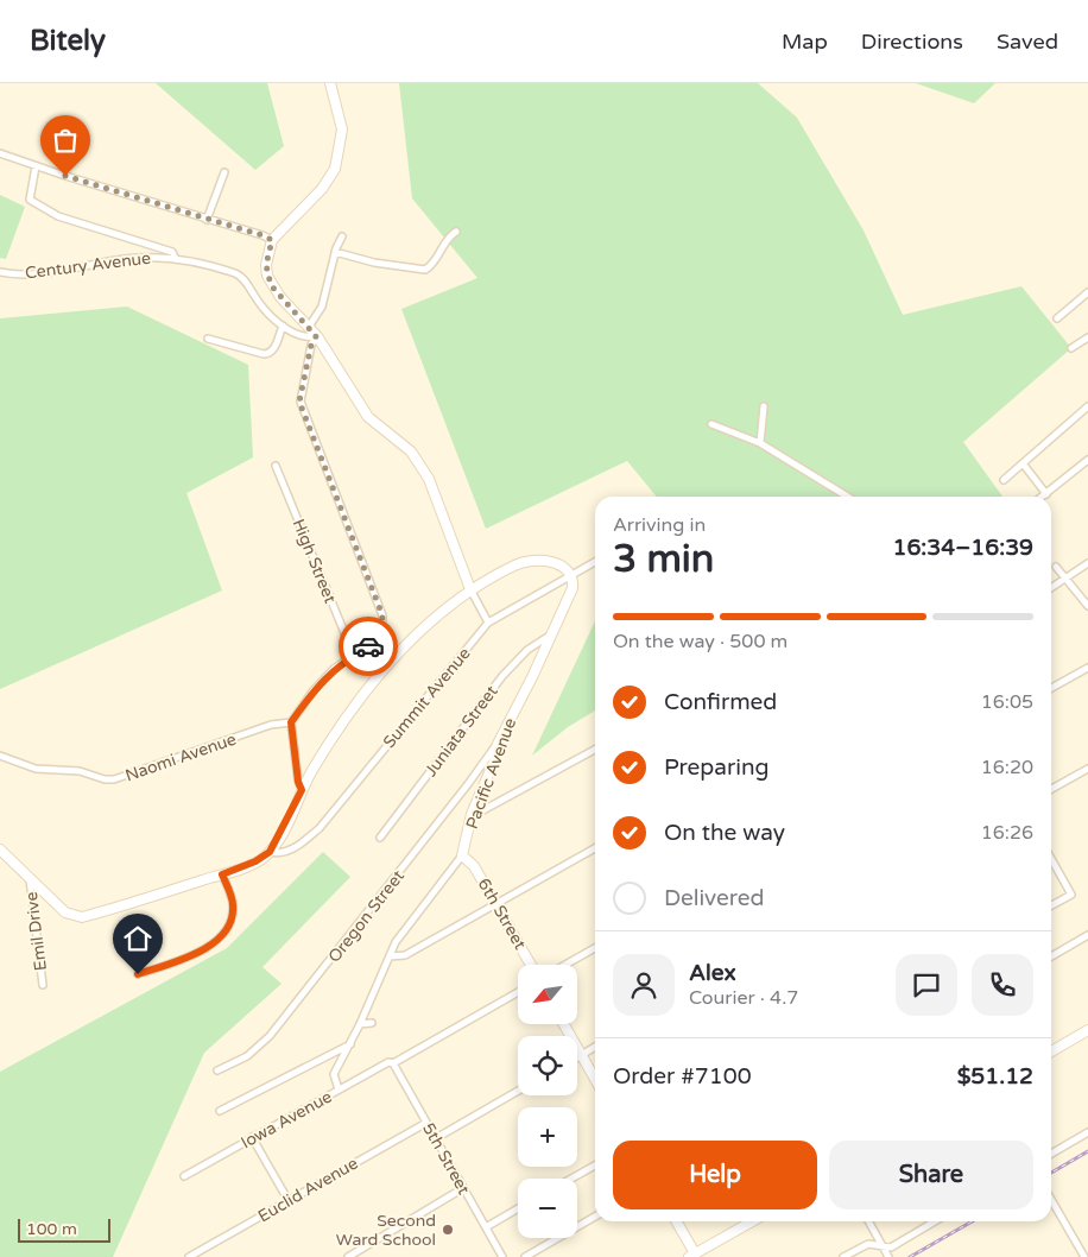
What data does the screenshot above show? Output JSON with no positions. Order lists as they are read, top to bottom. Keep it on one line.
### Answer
{"streets":{"street":["Century Avenue","High Street","Summit Avenue","Juniata Street","Naomi Avenue","Pacific Avenue","6th Street","Oregon Street","Emil Drive","Iowa Avenue","5th Street","Euclid Avenue"]},"crossings":[["Summit Avenue","Pacific Avenue"],["Juniata Street","Pacific Avenue"],["Pacific Avenue","6th Street"],["Pacific Avenue","Oregon Street"],["Pacific Avenue","Iowa Avenue"],["Iowa Avenue","5th Street"],["5th Street","Euclid Avenue"]],"places":["Second Ward School"],"scale_bar":"100 m","north":"bottom left","page":{"header":"Bitely","nav":["Map","Directions","Saved"],"heading":["3 min","Arriving in","16:34–16:39"],"panel":["Alex","Courier · 4.7","Order #7100","$51.12"],"bar":"On the way · 500 m","list":[["Confirmed","16:05"],["Preparing","16:20"],["On the way","16:26"],"Delivered"],"map_buttons":["+","−"],"buttons":["Help","Share"],"scale":"100 m"}}
